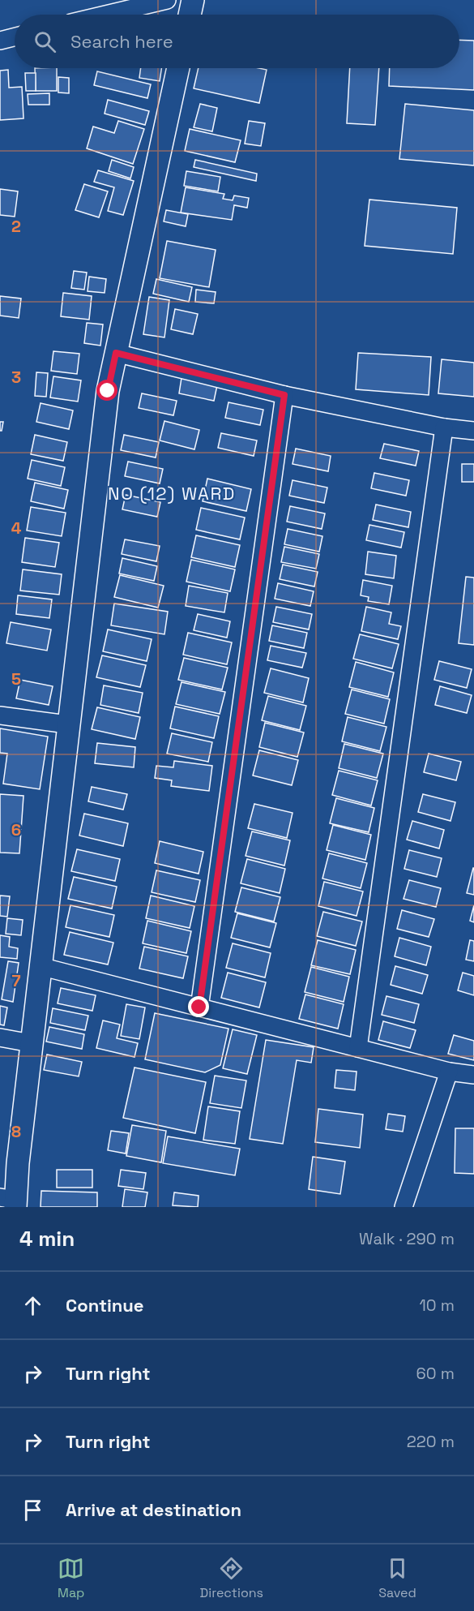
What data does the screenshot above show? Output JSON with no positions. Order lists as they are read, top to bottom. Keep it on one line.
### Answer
{"districts":["NO (12) WARD"],"page":{"search":"Search here","heading":["4 min","Walk · 290 m"],"list":[["Continue","10 m"],["Turn right","60 m"],["Turn right","220 m"],"Arrive at destination"],"nav":["Map","Directions","Saved"]},"grid":{"rows":["2","3","4","5","6","7","8"]}}
